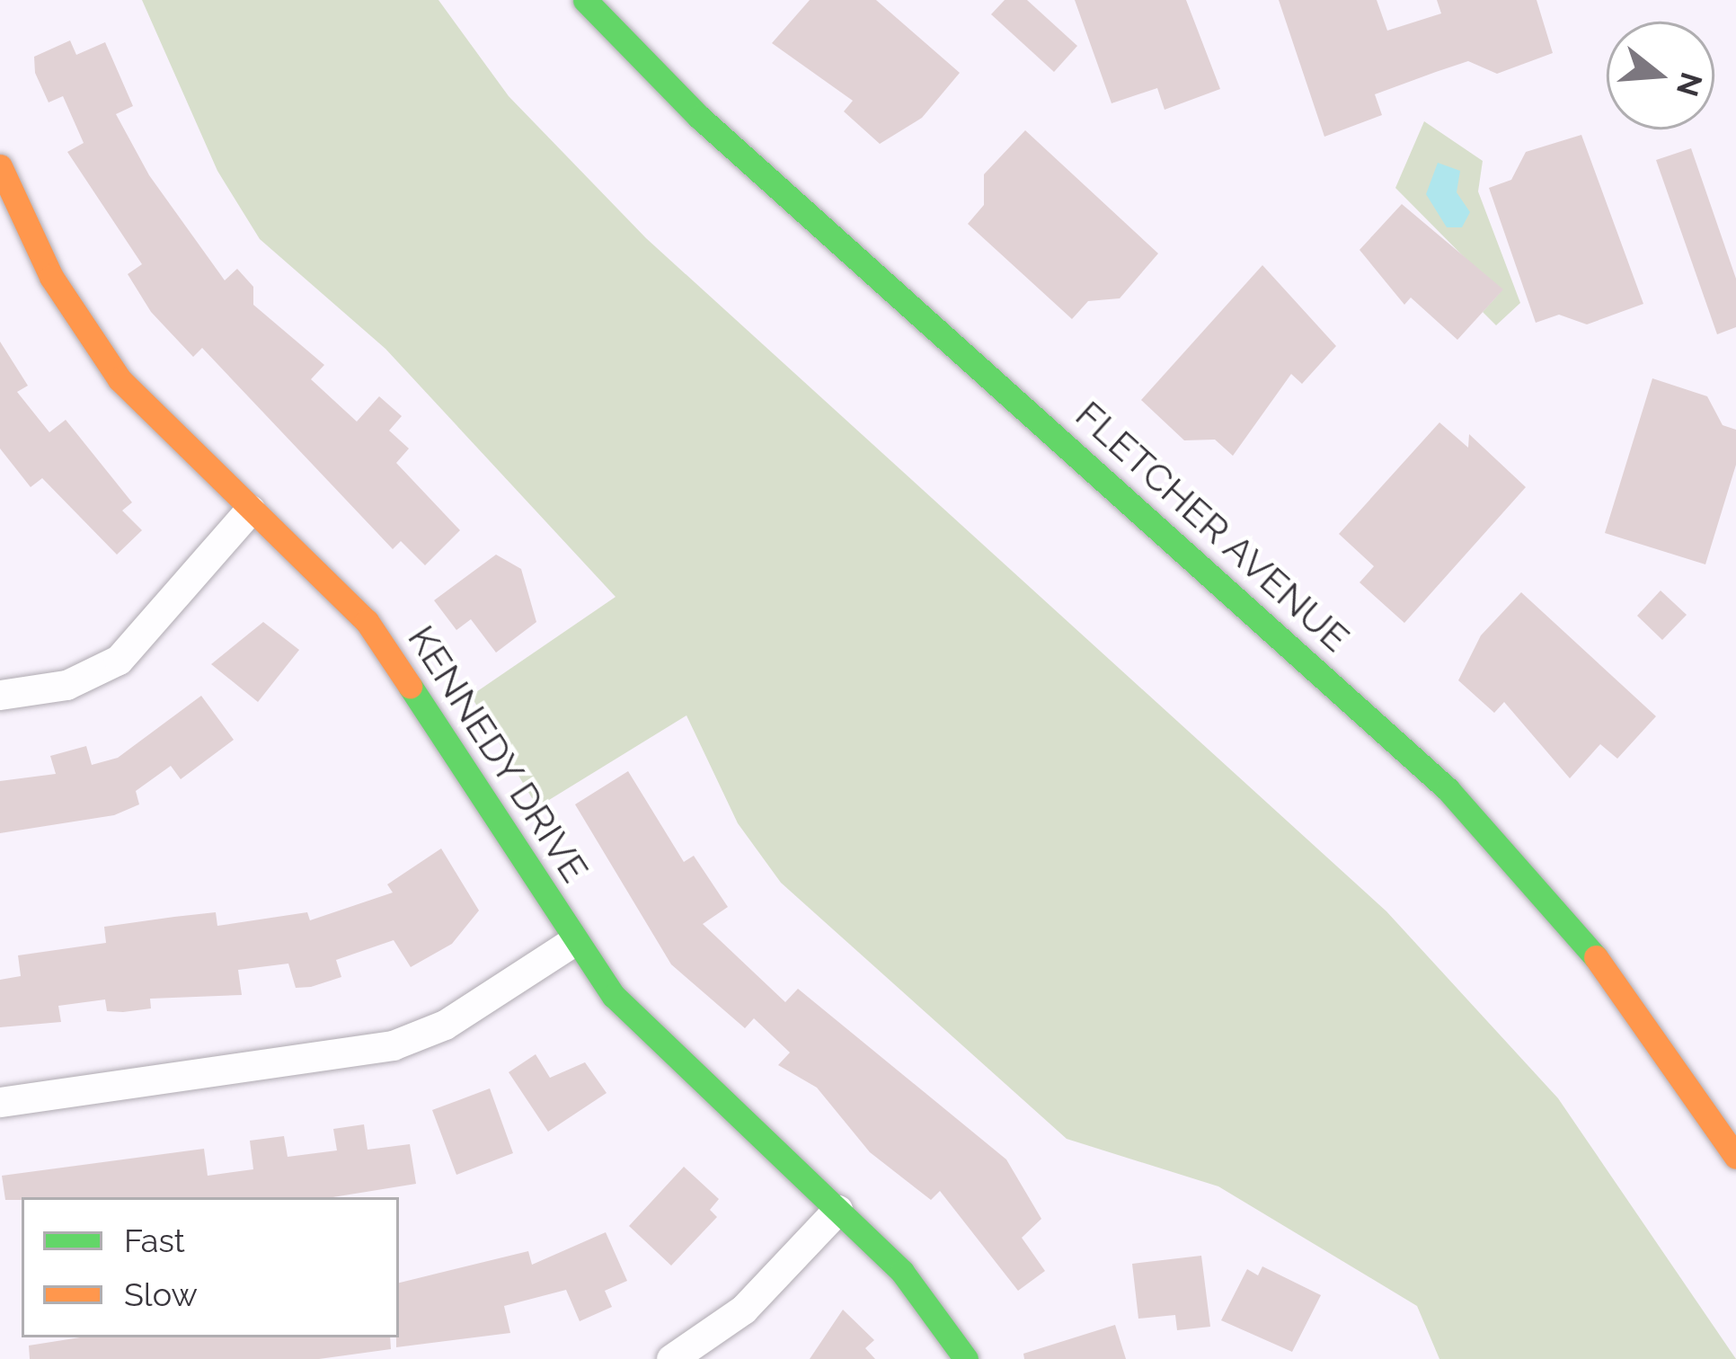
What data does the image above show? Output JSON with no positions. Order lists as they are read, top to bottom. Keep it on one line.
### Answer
{"streets":{"main road":["FLETCHER AVENUE","KENNEDY DRIVE"]},"legend":["Fast","Slow"],"north":"right"}
